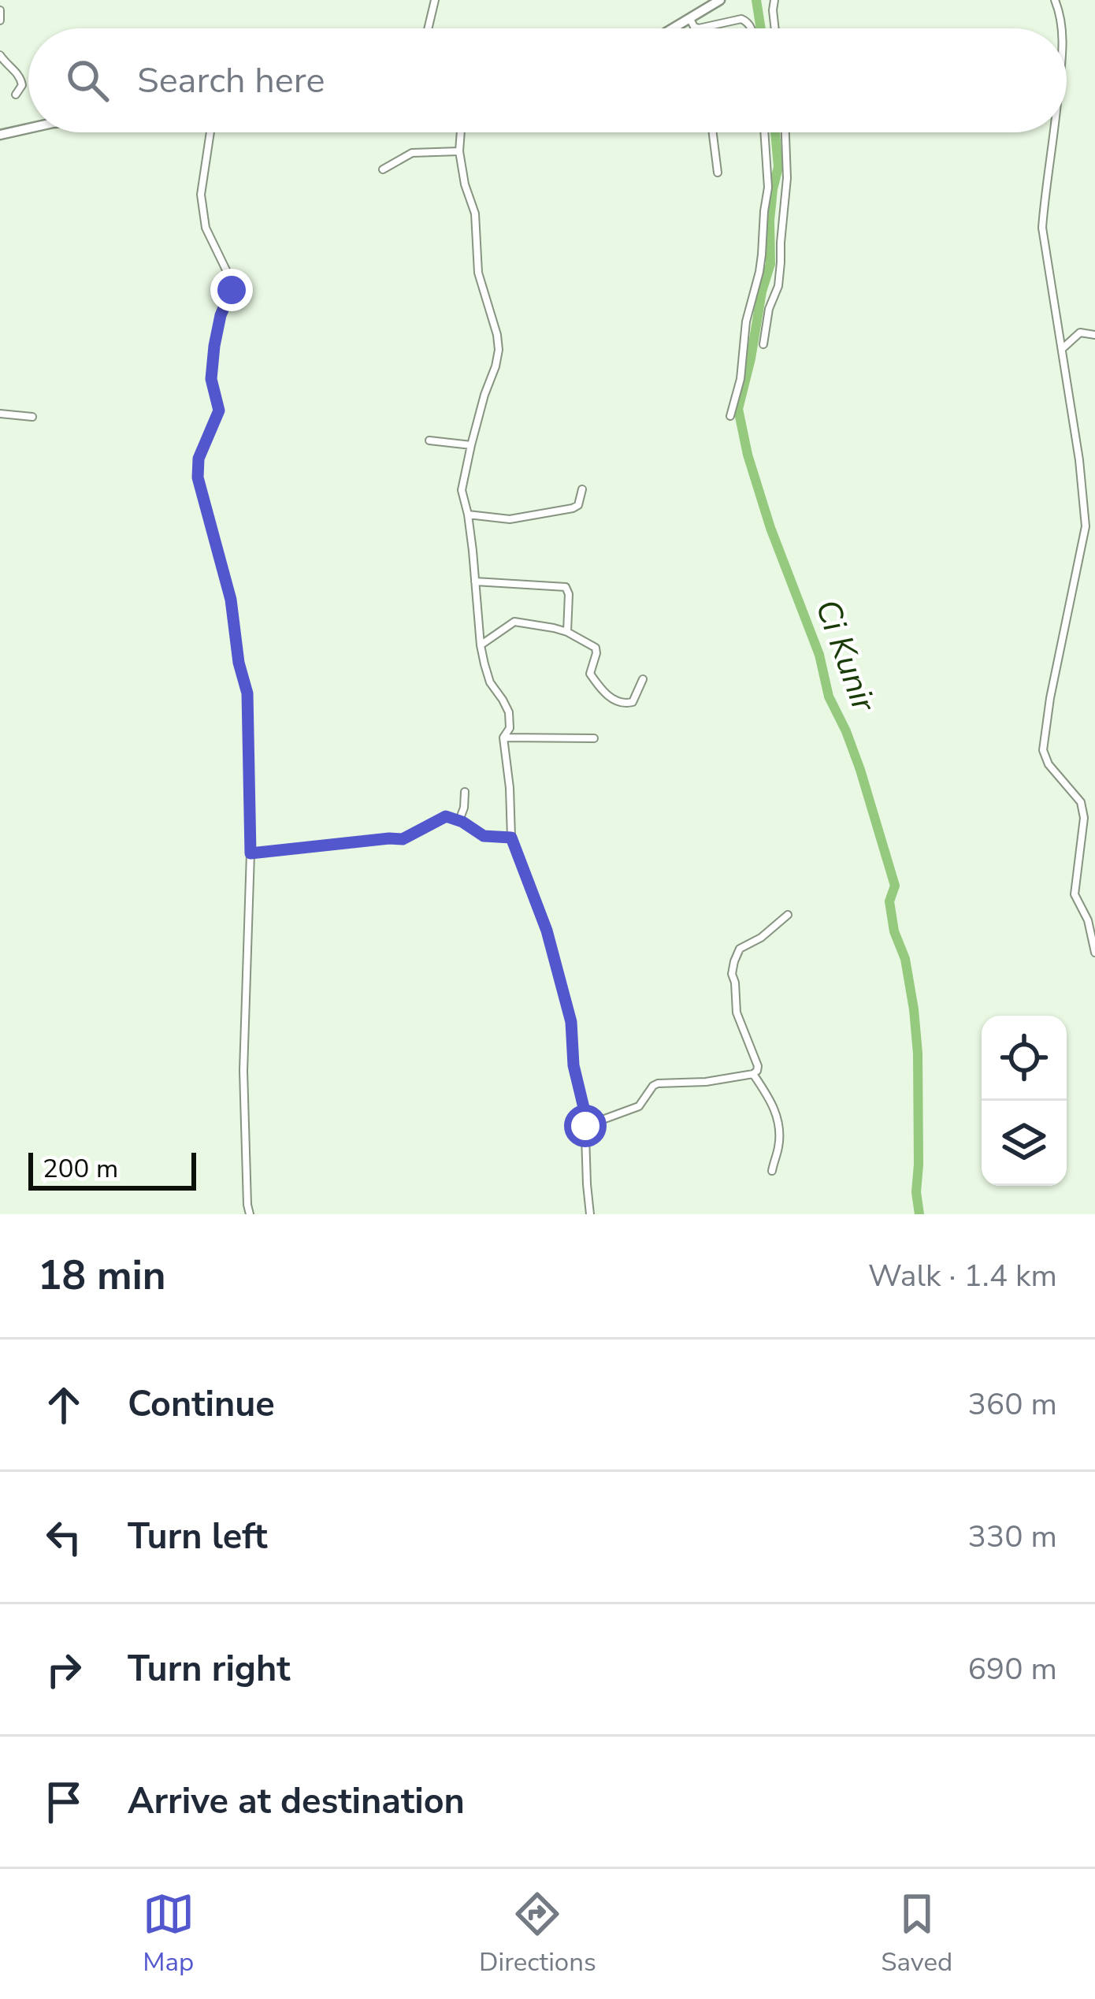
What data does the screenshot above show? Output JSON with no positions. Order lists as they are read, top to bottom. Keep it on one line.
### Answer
{"water":["Ci Kunir"],"scale_bar":"200 m","page":{"search":"Search here","scale":"200 m","heading":["18 min","Walk · 1.4 km"],"list":[["Continue","360 m"],["Turn left","330 m"],["Turn right","690 m"],"Arrive at destination"],"nav":["Map","Directions","Saved"]}}
